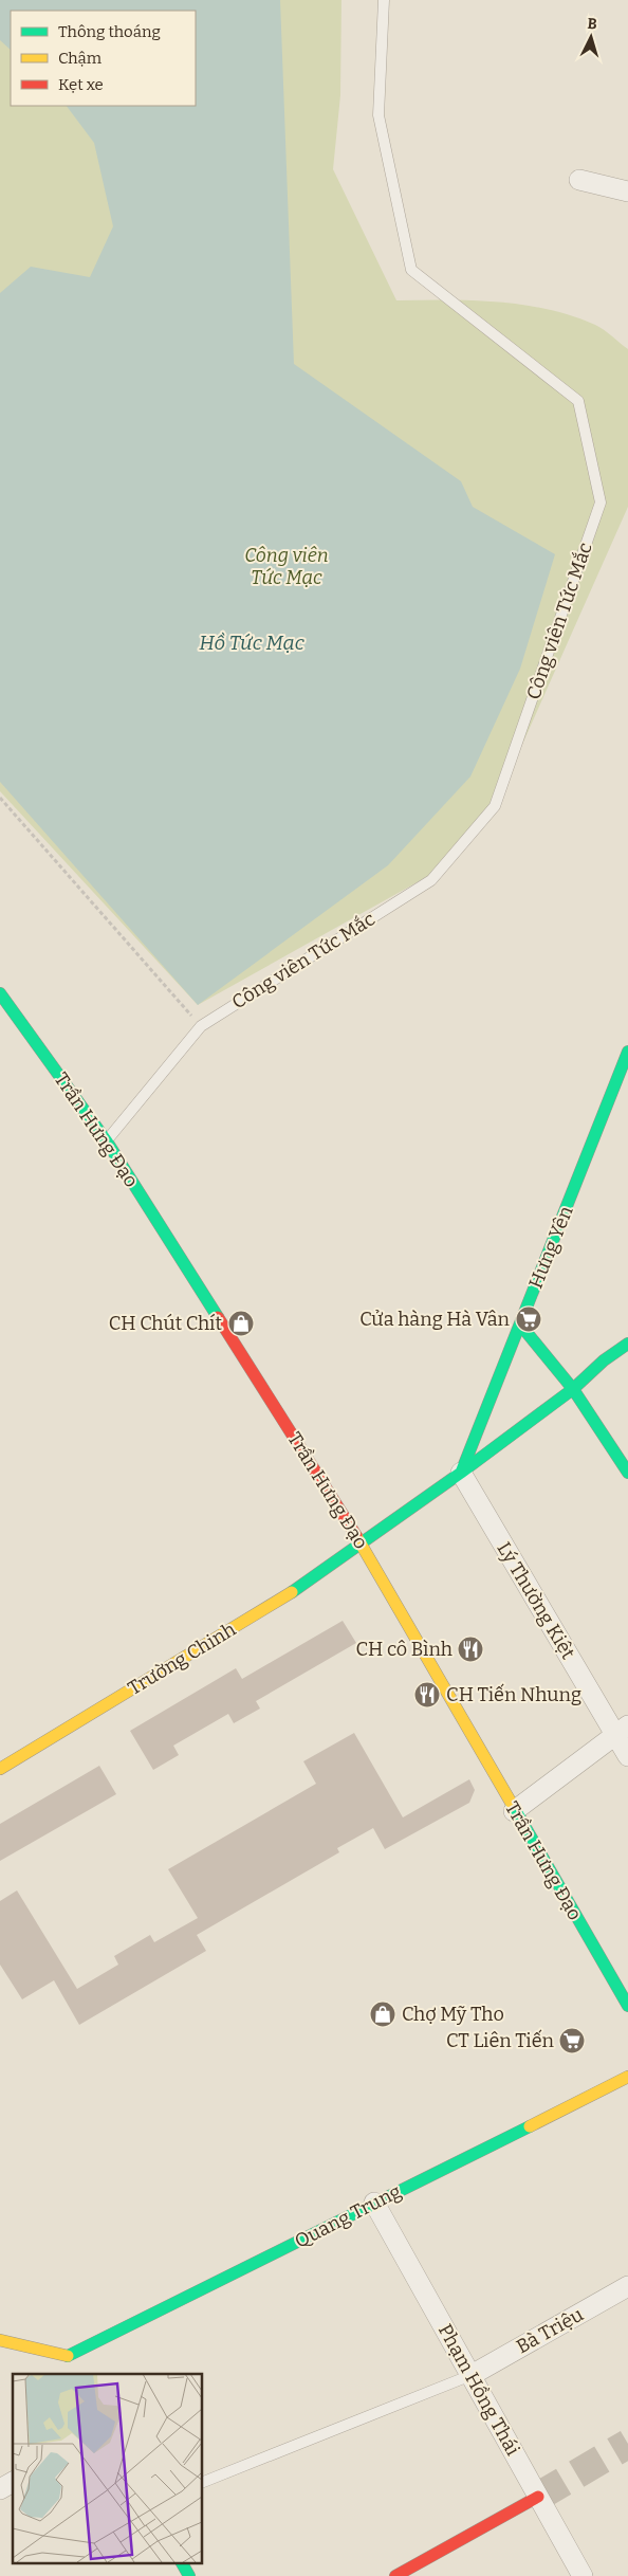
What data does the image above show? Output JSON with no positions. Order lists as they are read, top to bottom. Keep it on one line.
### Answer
{"streets":{"main road":["Trần Hưng Đạo","Hưng Yên","Trường Chinh","Quang Trung"],"street":["Lý Thường Kiệt","Bà Triệu","Phạm Hồng Thái"],"lane":["Công viên Tức Mắc"]},"crossings":[["Công viên Tức Mắc","Trần Hưng Đạo"],["Trần Hưng Đạo","Trường Chinh"],["Hưng Yên","Lý Thường Kiệt"],["Hưng Yên","Trường Chinh"],["Lý Thường Kiệt","Trường Chinh"],["Quang Trung","Phạm Hồng Thái"],["Bà Triệu","Phạm Hồng Thái"]],"water":["Hồ Tức Mạc"],"parks":["Công viên Tức Mạc"],"places":{"supermarket":["Cửa hàng Hà Vân","CT Liên Tiến"],"shop":["CH Chút Chít","Chợ Mỹ Tho"],"restaurant":["CH cô Bình","CH Tiến Nhung"]},"legend":["Thông thoáng","Chậm","Kẹt xe"],"north":"top"}
